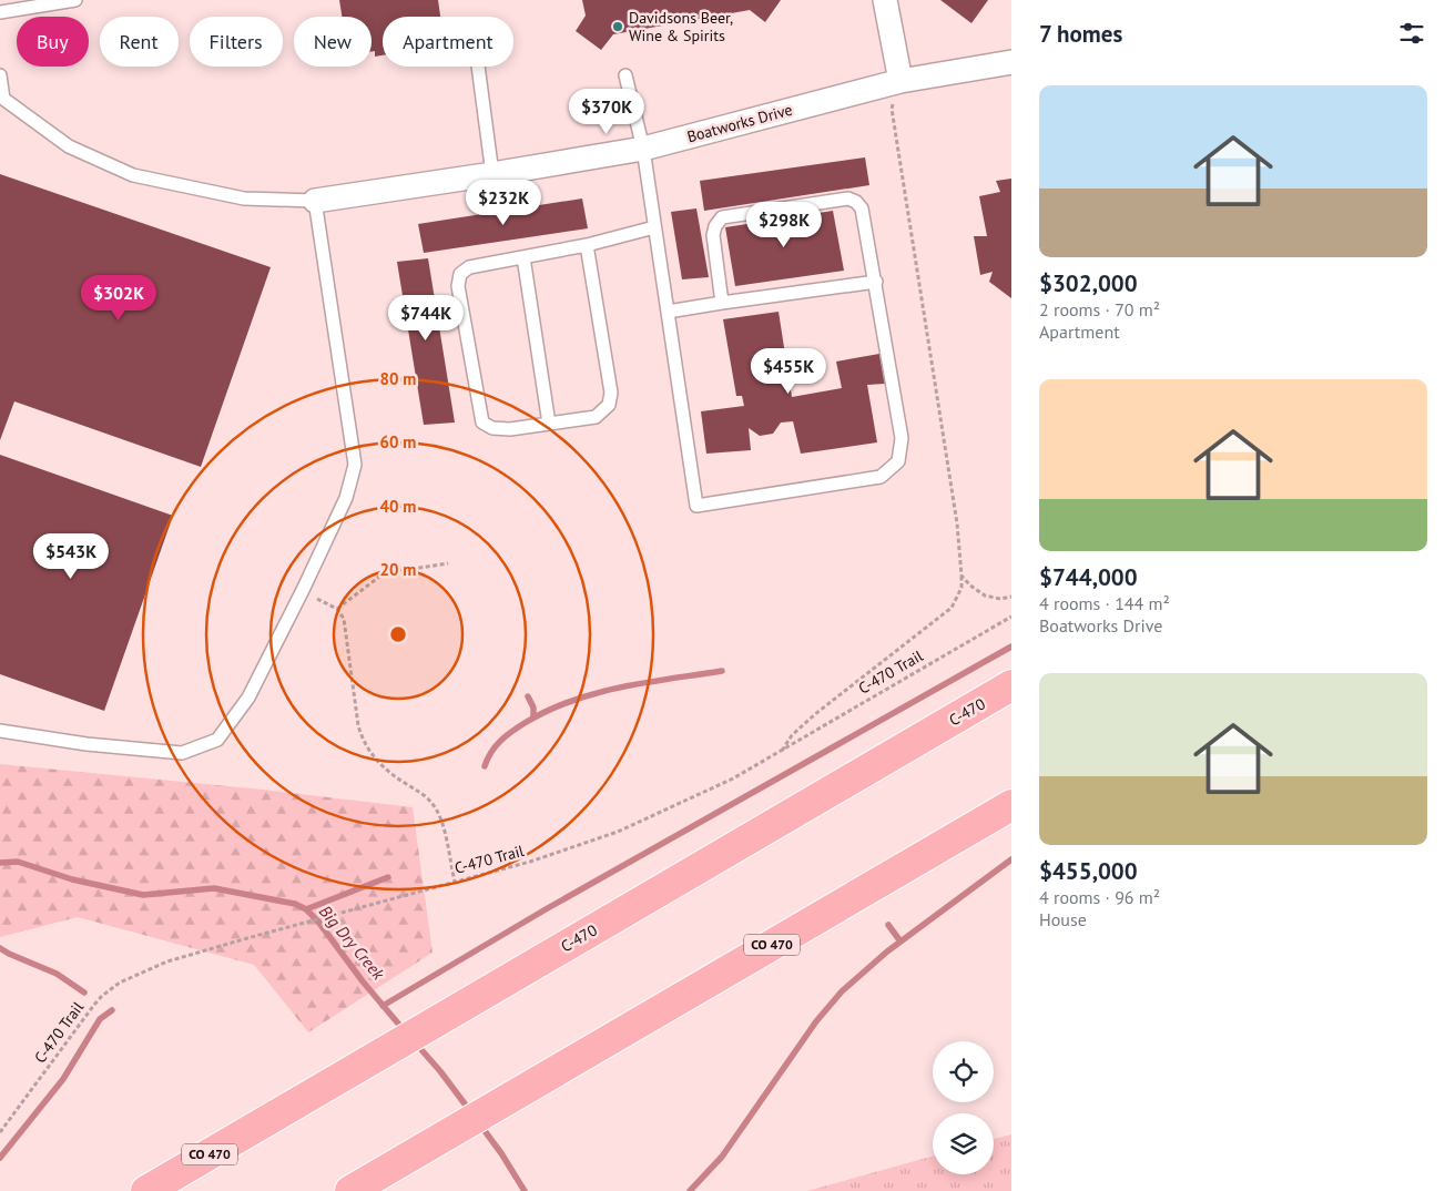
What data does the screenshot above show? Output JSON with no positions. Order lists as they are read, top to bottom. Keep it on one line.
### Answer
{"streets":{"highway":["C-470","CO 470"],"street":["Boatworks Drive"],"path":["C-470 Trail"]},"water":["Big Dry Creek"],"places":["Davidsons Beer, Wine & Spirits"],"page":{"heading":"7 homes","chip":["Buy","Rent","Filters","New","Apartment"],"list":[{"name":"$302,000","note":"2 rooms · 70 m² · Apartment"},{"name":"$744,000","note":"4 rooms · 144 m² · Boatworks Drive"},{"name":"$455,000","note":"4 rooms · 96 m² · House"}],"price":["$370K","$232K","$298K","$302K","$744K","$455K","$543K"]},"rings":["80 m","60 m","40 m","20 m"]}
